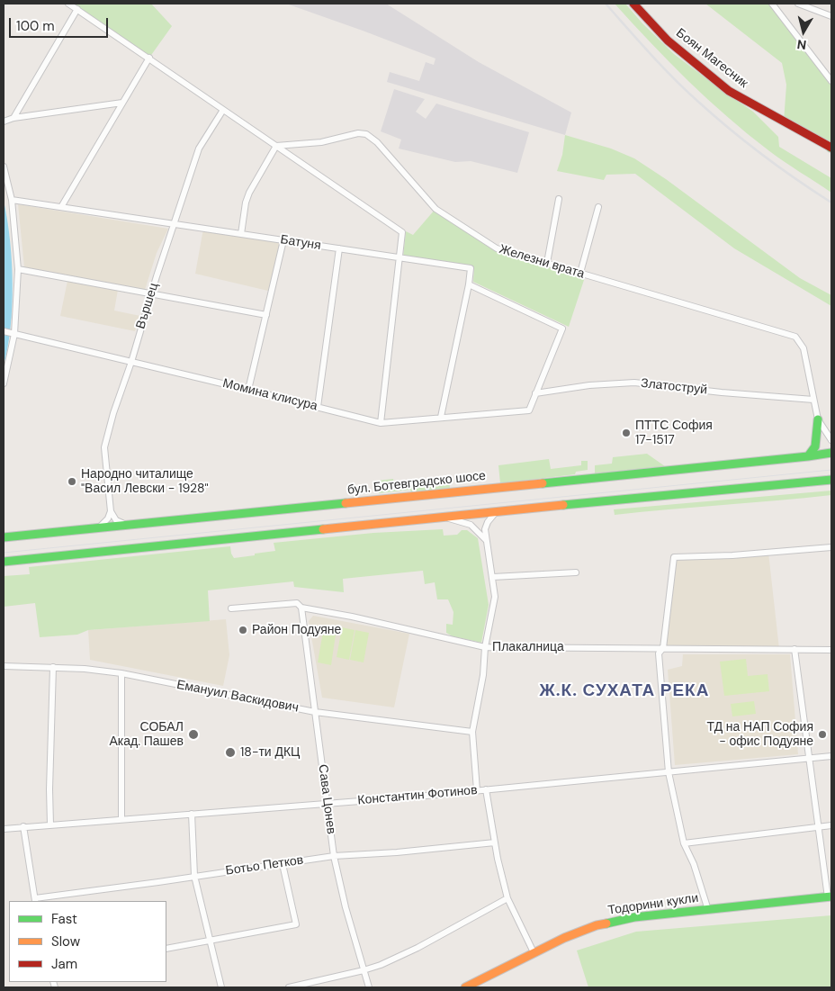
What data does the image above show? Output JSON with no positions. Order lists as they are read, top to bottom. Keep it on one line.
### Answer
{"streets":{"main road":["Боян Магесник","бул. Ботевградско шосе","Тодорини кукли"],"street":["Батуня","Железни врата","Вършец","Златоструй","Момина клисура","Плакалница","Емануил Васкидович","Константин Фотинов","Сава Цонев","Ботьо Петков"]},"crossings":[["Батуня","Вършец"],["Железни врата","Златоструй"],["Вършец","Момина клисура"],["Златоструй","Момина клисура"],["Плакалница","Сава Цонев"],["Емануил Васкидович","Сава Цонев"],["Константин Фотинов","Сава Цонев"],["Сава Цонев","Ботьо Петков"]],"districts":["Ж.К. СУХАТА РЕКА"],"places":["ПТТС София 17-1517","Народно читалище \"Васил Левски - 1928\"","Район Подуяне","СОБАЛ Акад. Пашев","ТД на НАП София - офис Подуяне","18-ти ДКЦ"],"legend":["Fast","Slow","Jam"],"scale_bar":"100 m","north":"bottom"}
